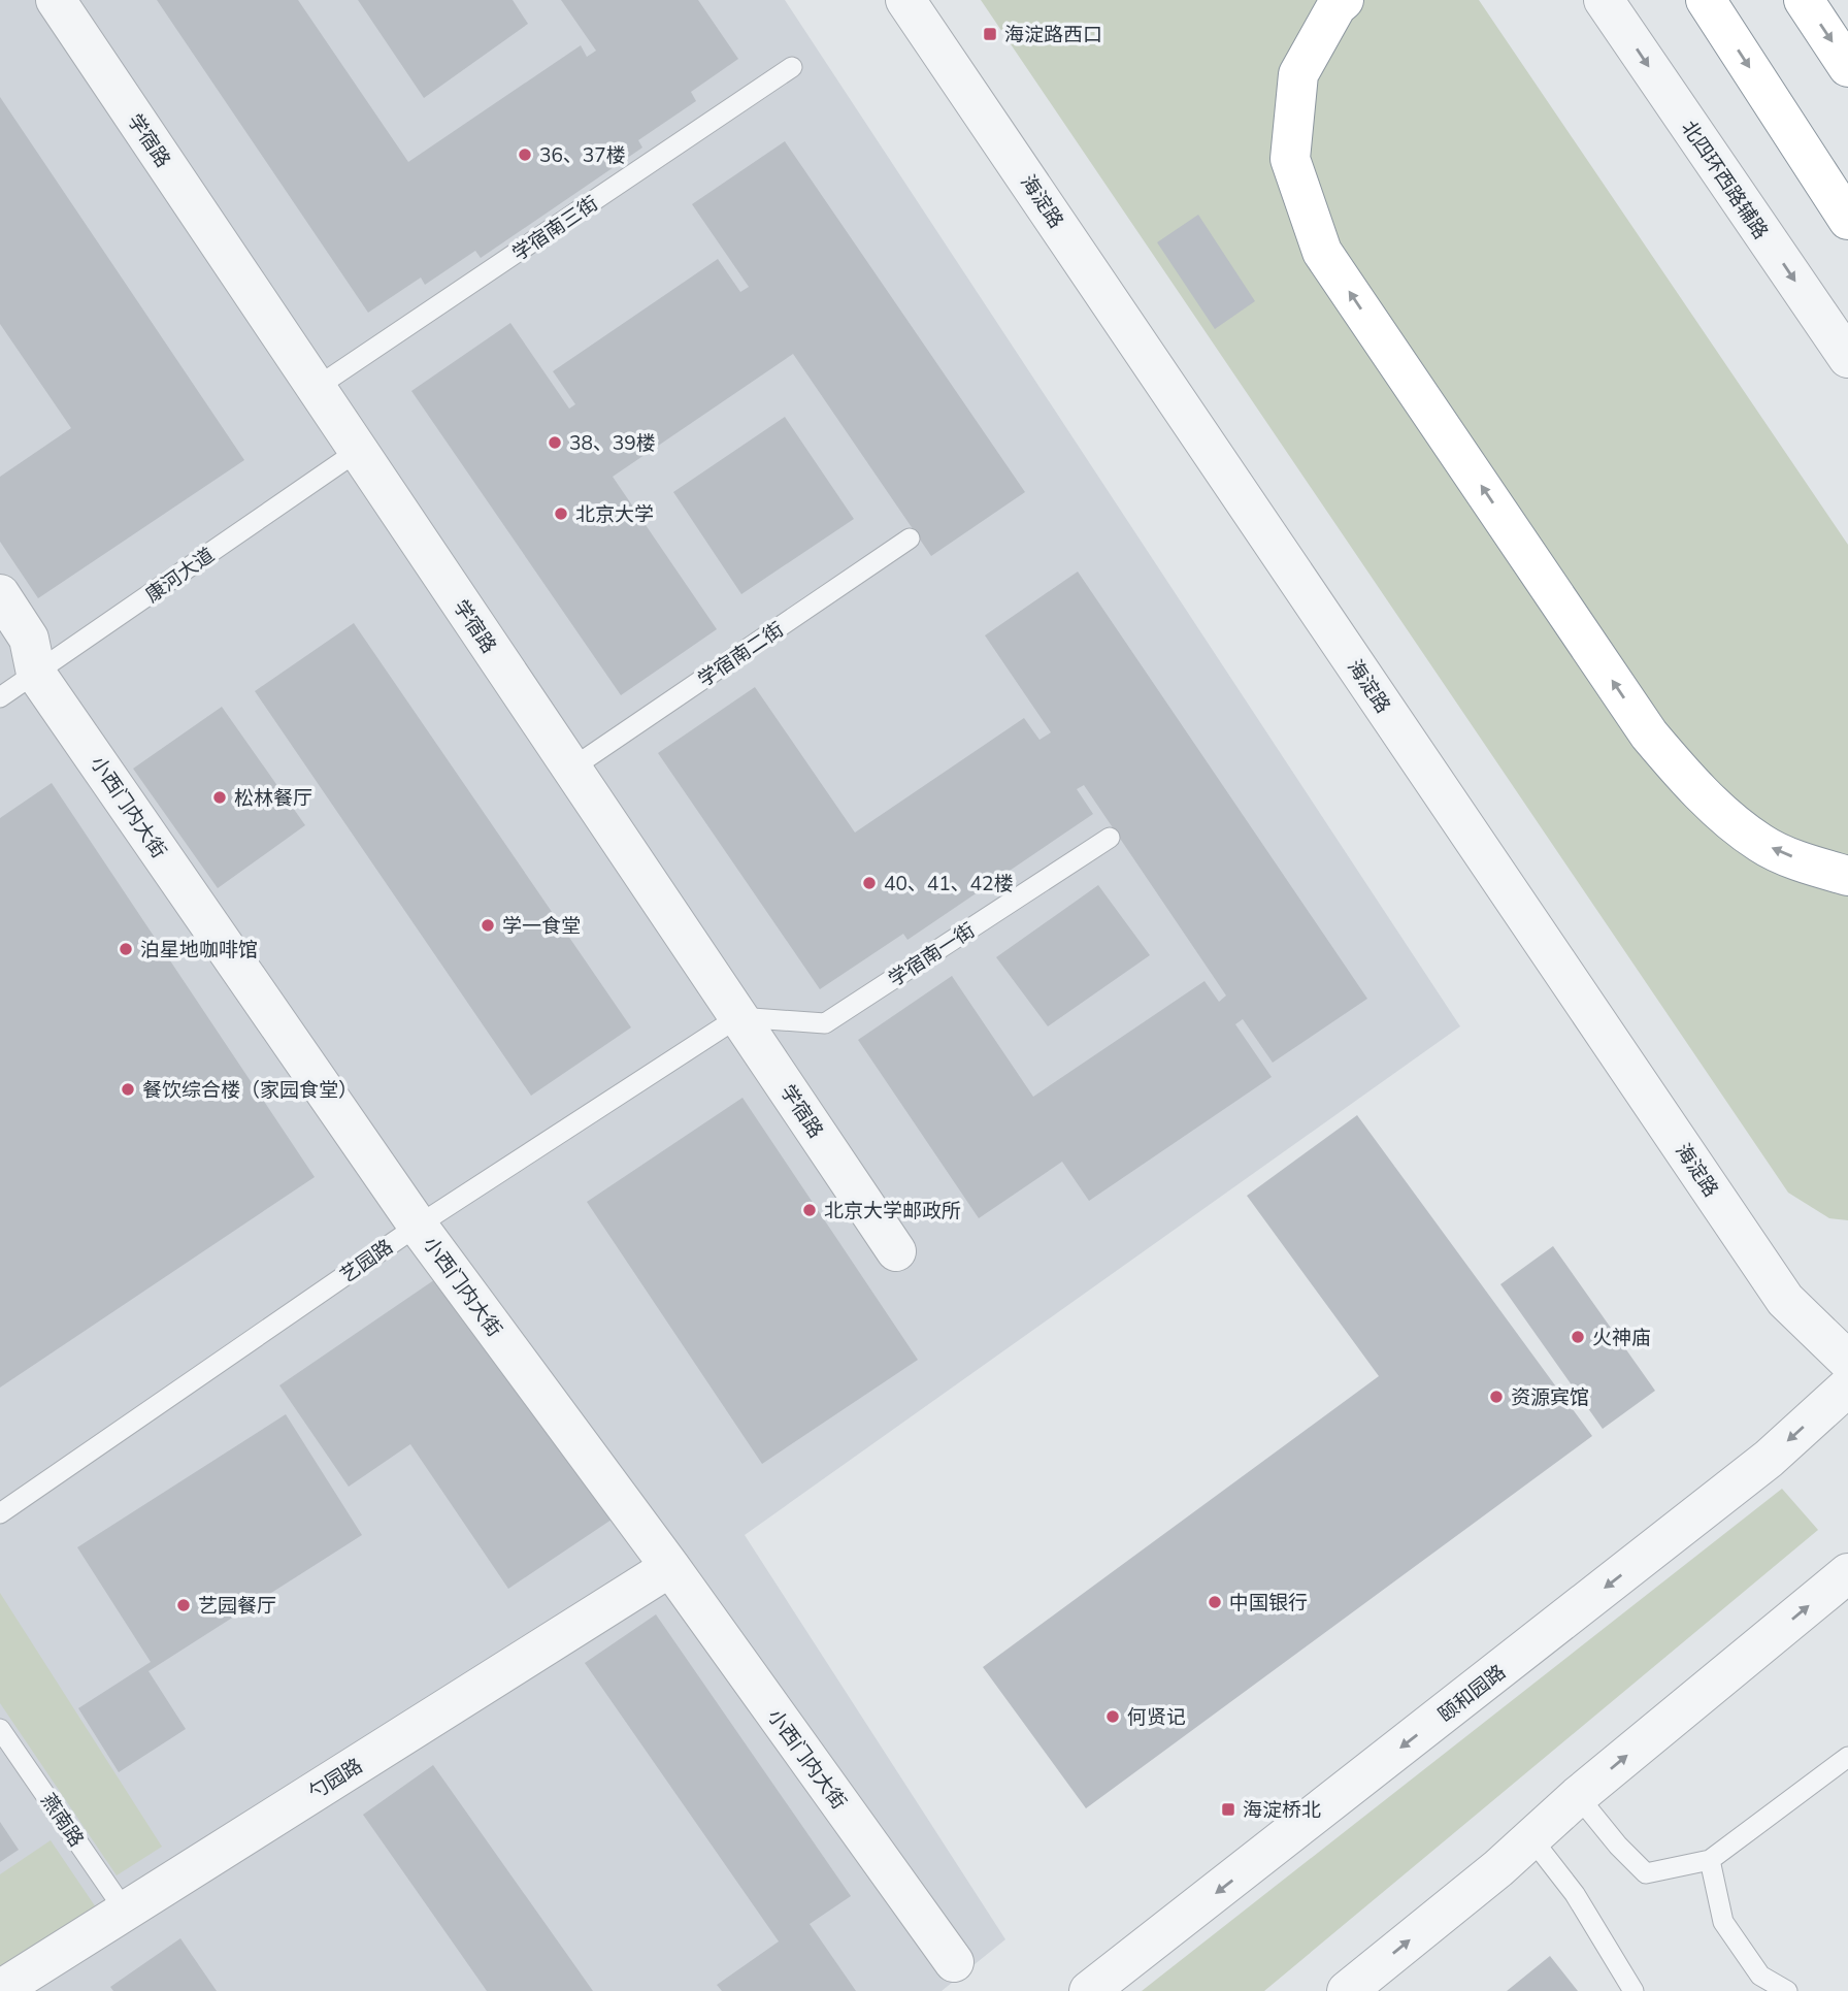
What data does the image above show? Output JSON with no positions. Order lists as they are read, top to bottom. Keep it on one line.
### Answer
{"streets":{"street":["学宿路","北四环西路辅路","海淀路","小西门内大街","颐和园路","勺园路"],"lane":["学宿南三街","康河大道","学宿南二街","学宿南一街","艺园路","燕南路"]},"crossings":[["学宿路","学宿南三街"],["学宿路","康河大道"],["学宿路","学宿南二街"],["学宿路","学宿南一街"],["学宿路","艺园路"],["康河大道","小西门内大街"],["小西门内大街","艺园路"],["小西门内大街","勺园路"],["学宿南一街","艺园路"],["勺园路","燕南路"]],"one_way":["北四环西路辅路"],"places":{"transit":["海淀路西口","海淀桥北"],"other":["36、37楼","38、39楼","北京大学","松林餐厅","40、41、42楼","学一食堂","泊星地咖啡馆","餐饮综合楼（家园食堂）","北京大学邮政所","火神庙","资源宾馆","中国银行","艺园餐厅","何贤记"]}}
